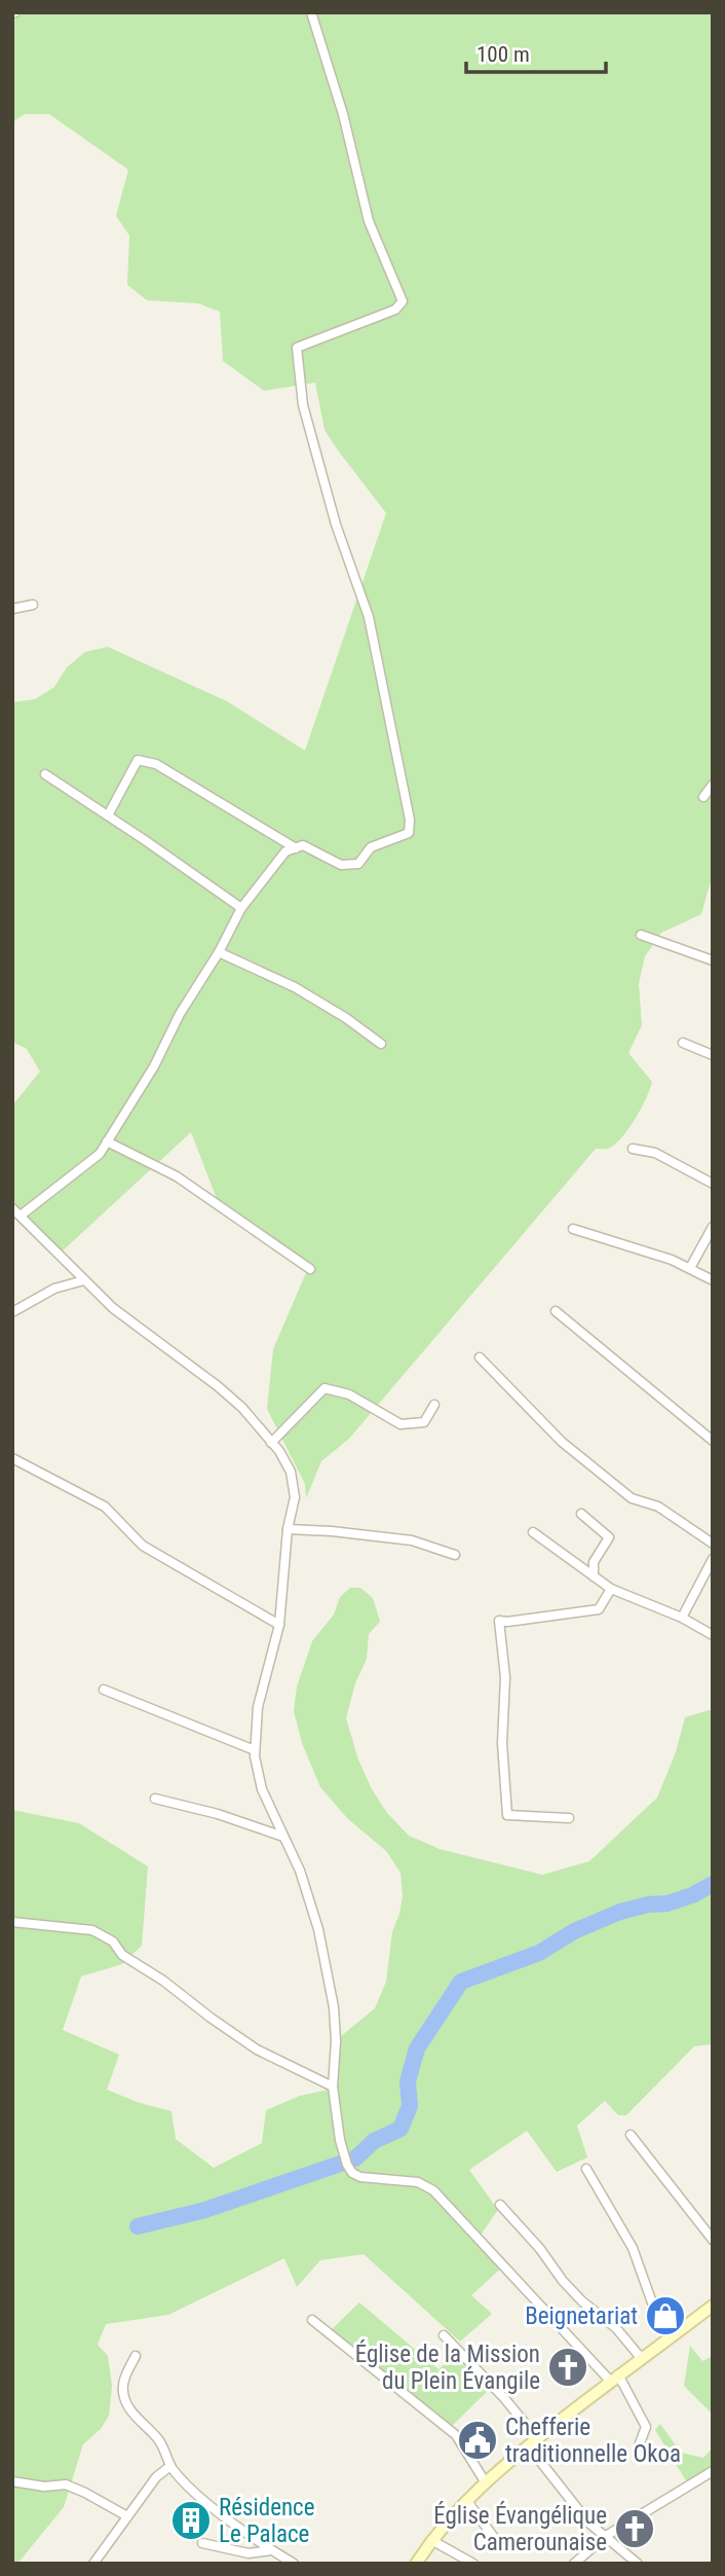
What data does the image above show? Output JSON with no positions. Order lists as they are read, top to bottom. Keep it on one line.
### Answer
{"places":{"shop":["Beignetariat"],"church":["Église de la Mission du Plein Évangile","Église Évangélique Camerounaise"],"public building":["Chefferie traditionnelle Okoa"],"building":["Résidence Le Palace"]},"scale_bar":"100 m"}
